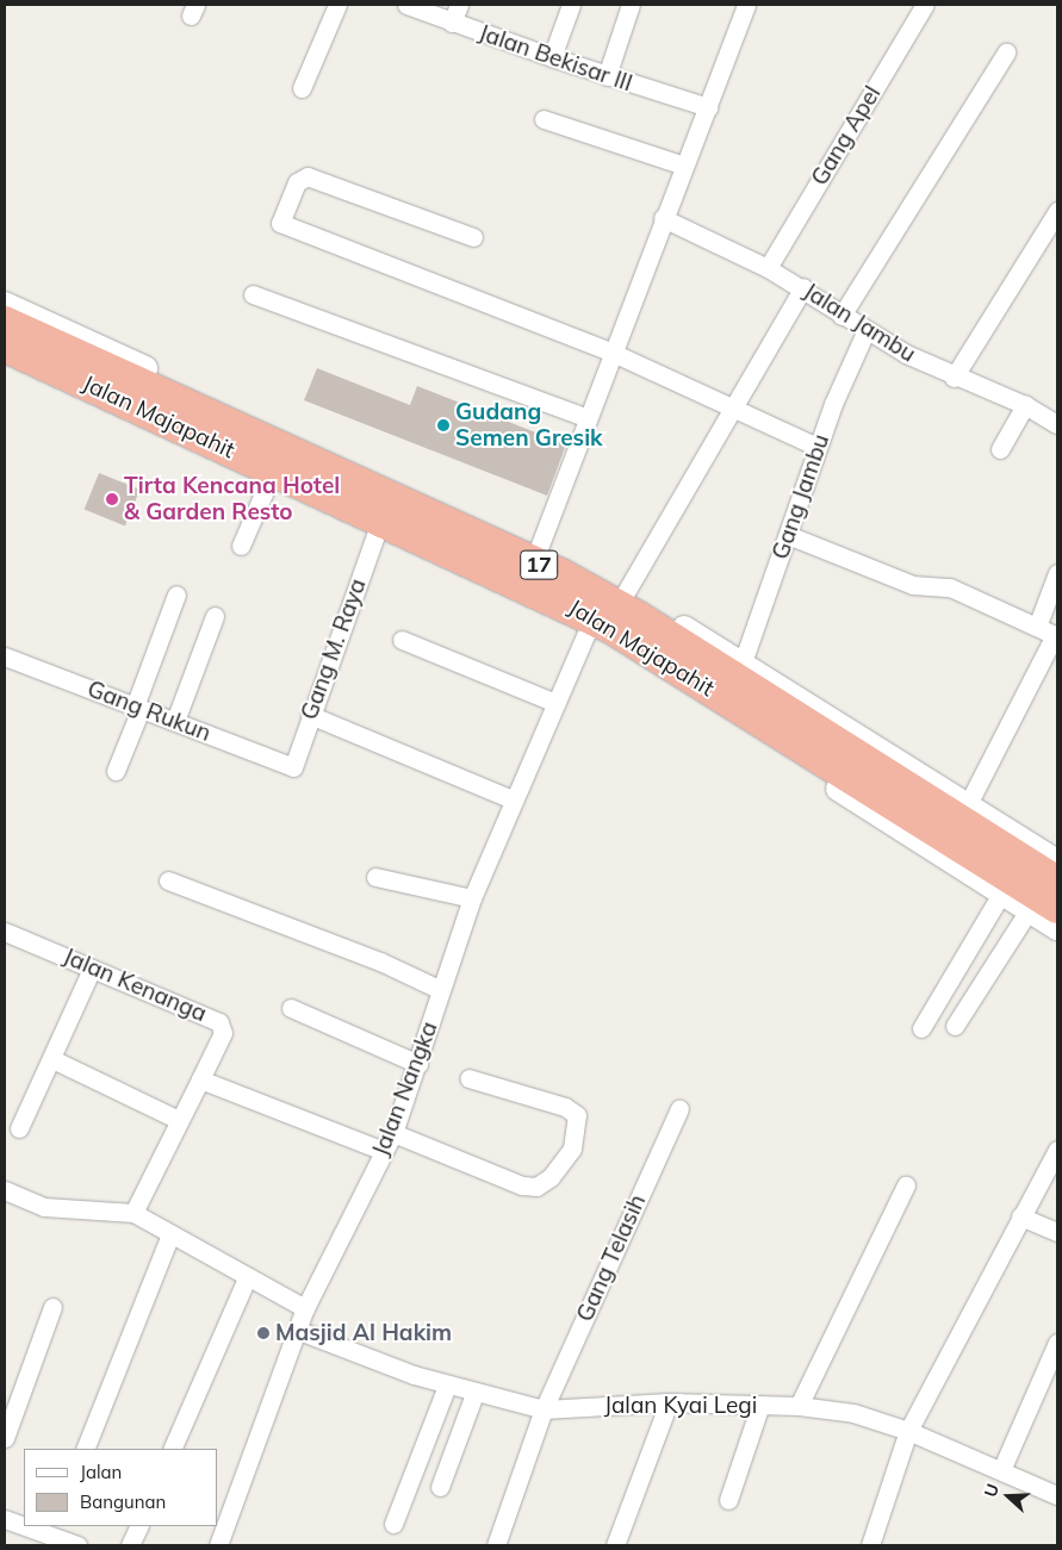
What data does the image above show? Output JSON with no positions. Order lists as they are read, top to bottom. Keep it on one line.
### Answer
{"streets":{"highway":["Jalan Majapahit","17"],"street":["Jalan Bekisar III","Gang Apel","Jalan Jambu","Gang Jambu","Gang M. Raya","Gang Rukun","Jalan Kenanga","Jalan Nangka","Gang Telasih","Jalan Kyai Legi"]},"crossings":[["Gang Apel","Jalan Jambu"],["Jalan Jambu","Gang Jambu"],["Gang M. Raya","Gang Rukun"],["Jalan Nangka","Jalan Kyai Legi"],["Gang Telasih","Jalan Kyai Legi"]],"places":["Gudang Semen Gresik","Tirta Kencana Hotel & Garden Resto","Masjid Al Hakim"],"legend":["Jalan","Bangunan"],"north":"left"}
